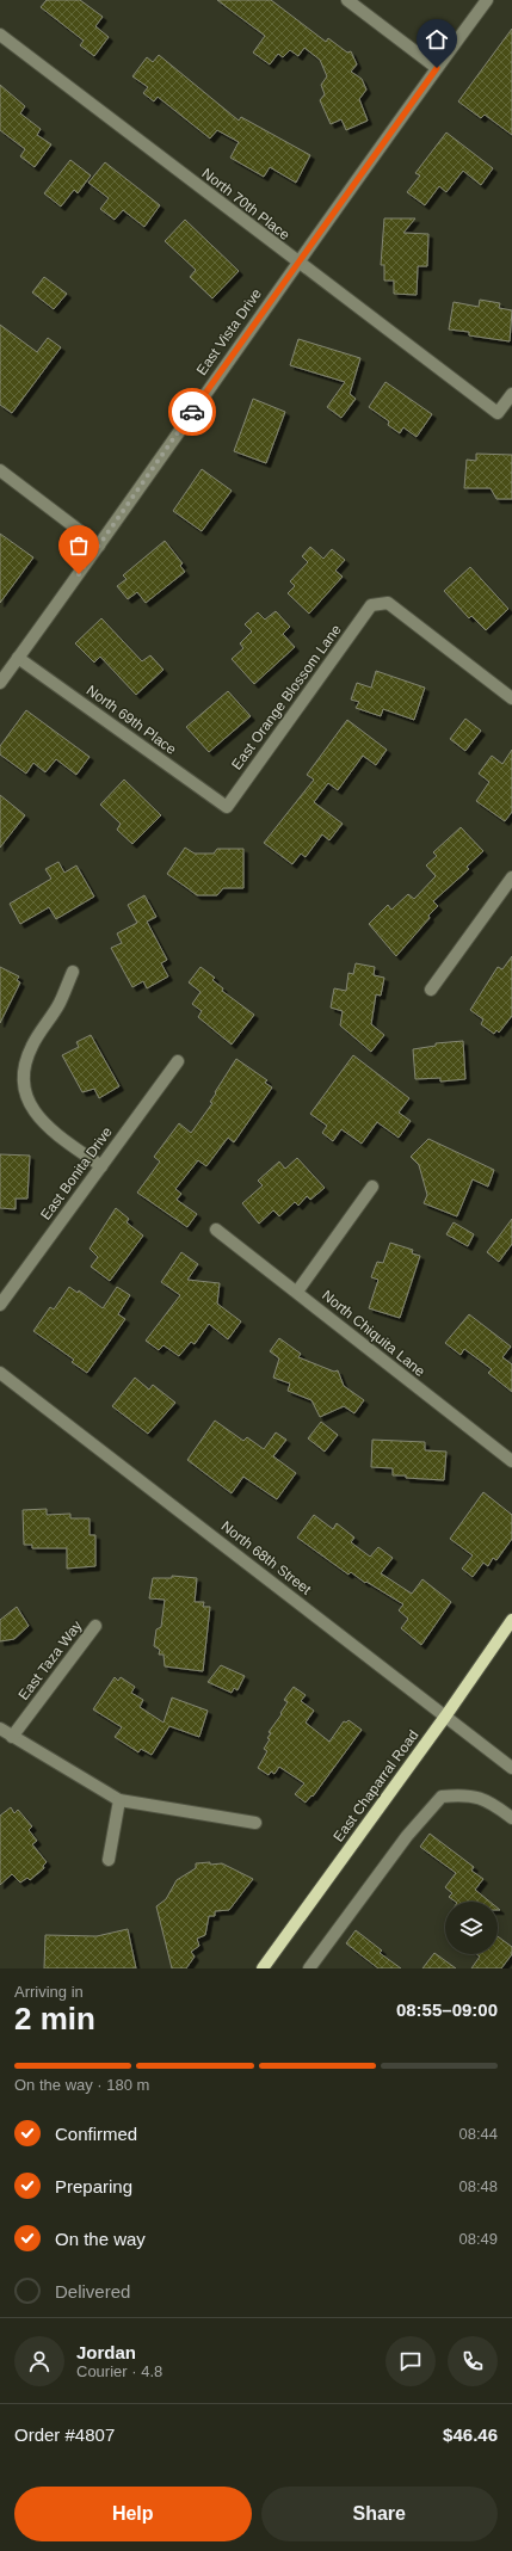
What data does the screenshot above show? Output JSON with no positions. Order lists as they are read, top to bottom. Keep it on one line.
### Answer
{"streets":{"main road":["East Chaparral Road"],"street":["North 70th Place","East Vista Drive","East Orange Blossom Lane","North 69th Place","East Bonita Drive","North Chiquita Lane","North 68th Street","East Taza Way"]},"crossings":[["North 70th Place","East Vista Drive"],["East Vista Drive","North 69th Place"],["East Orange Blossom Lane","North 69th Place"],["North 68th Street","East Chaparral Road"]],"page":{"heading":["2 min","Arriving in","08:55–09:00"],"panel":["Jordan","Courier · 4.8","Order #4807","$46.46"],"bar":"On the way · 180 m","list":[["Confirmed","08:44"],["Preparing","08:48"],["On the way","08:49"],"Delivered"],"buttons":["Help","Share"]}}
